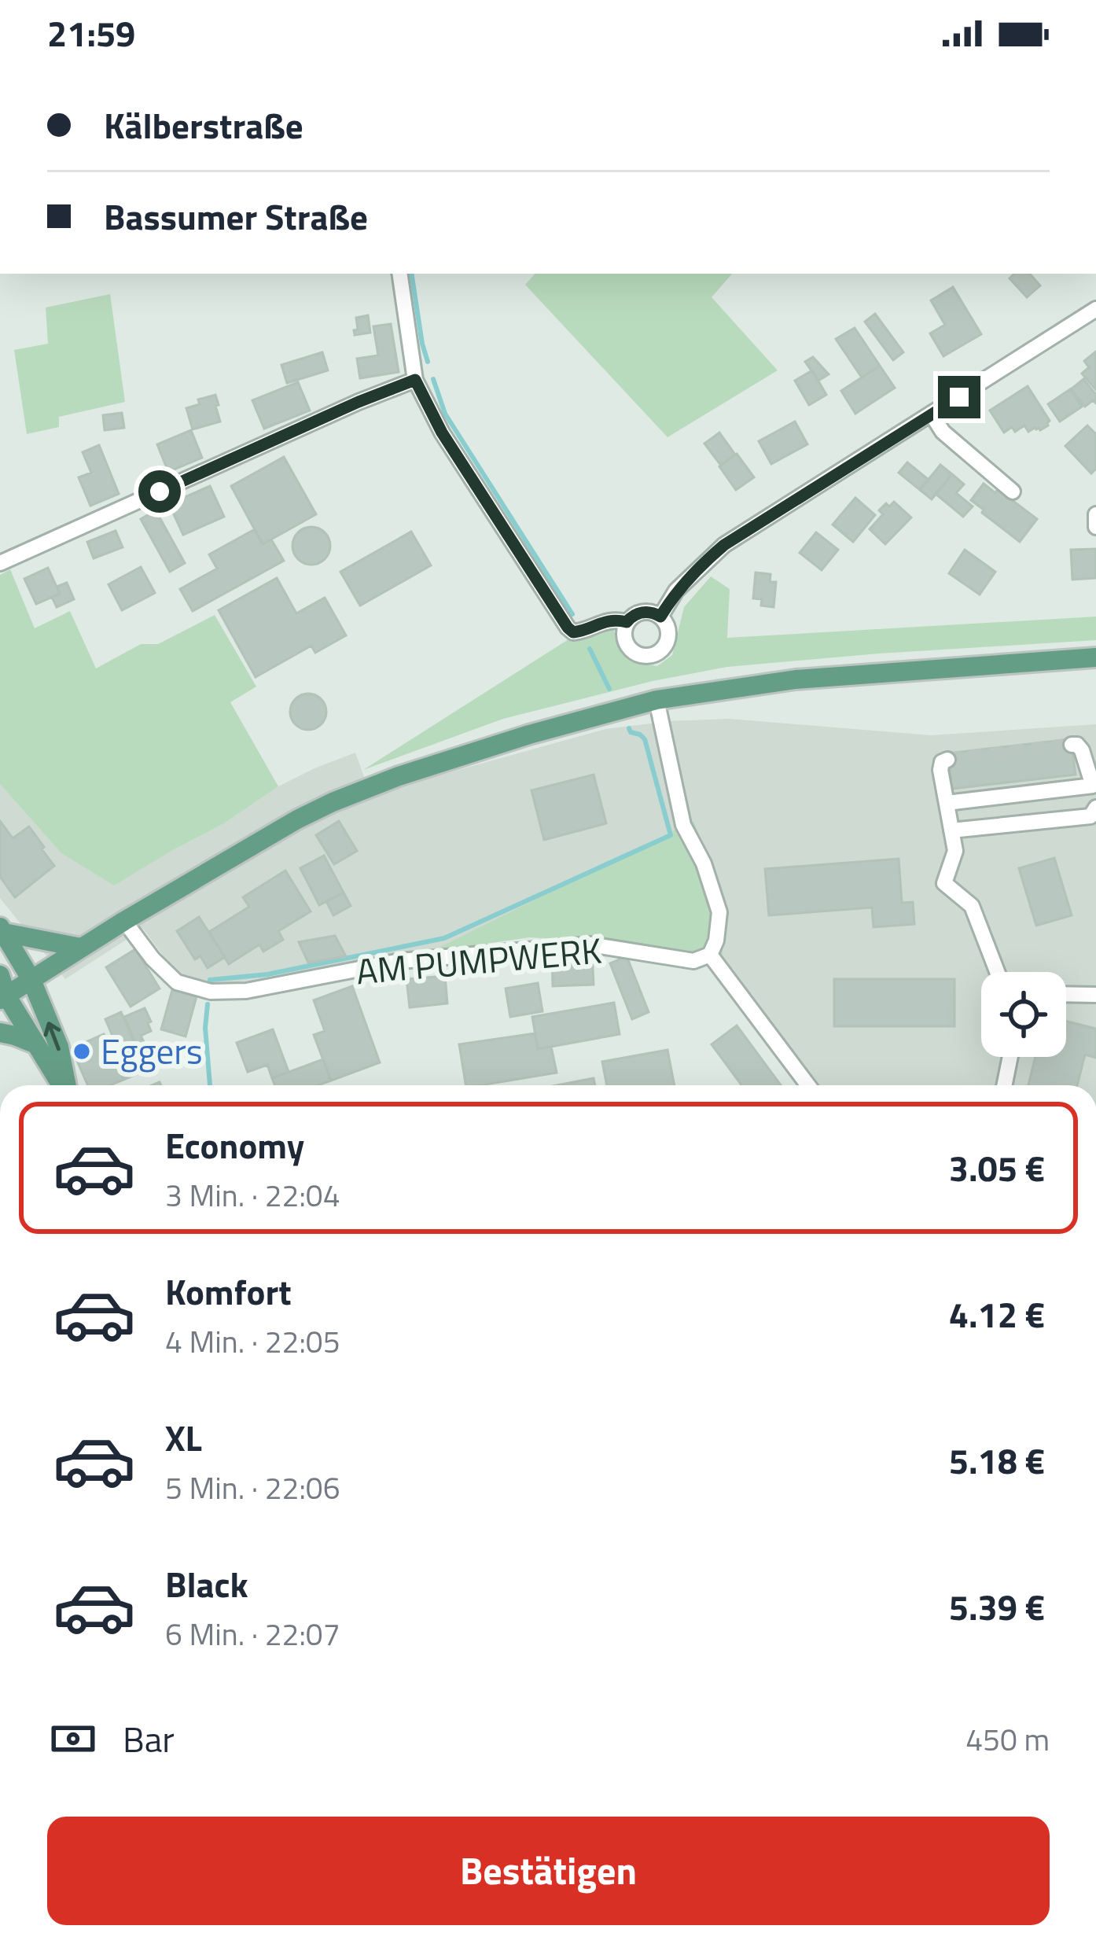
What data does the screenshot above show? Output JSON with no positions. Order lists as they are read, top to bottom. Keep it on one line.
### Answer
{"streets":{"street":["AM PUMPWERK"]},"places":["Eggers"],"page":{"status":"21:59","banner":["Kälberstraße","Bassumer Straße"],"list":[{"name":"Economy","note":"3 Min. · 22:04","value":"3.05 €"},{"name":"Komfort","note":"4 Min. · 22:05","value":"4.12 €"},{"name":"XL","note":"5 Min. · 22:06","value":"5.18 €"},{"name":"Black","note":"6 Min. · 22:07","value":"5.39 €"}],"pay":["Bar","450 m"],"buttons":"Bestätigen"}}
